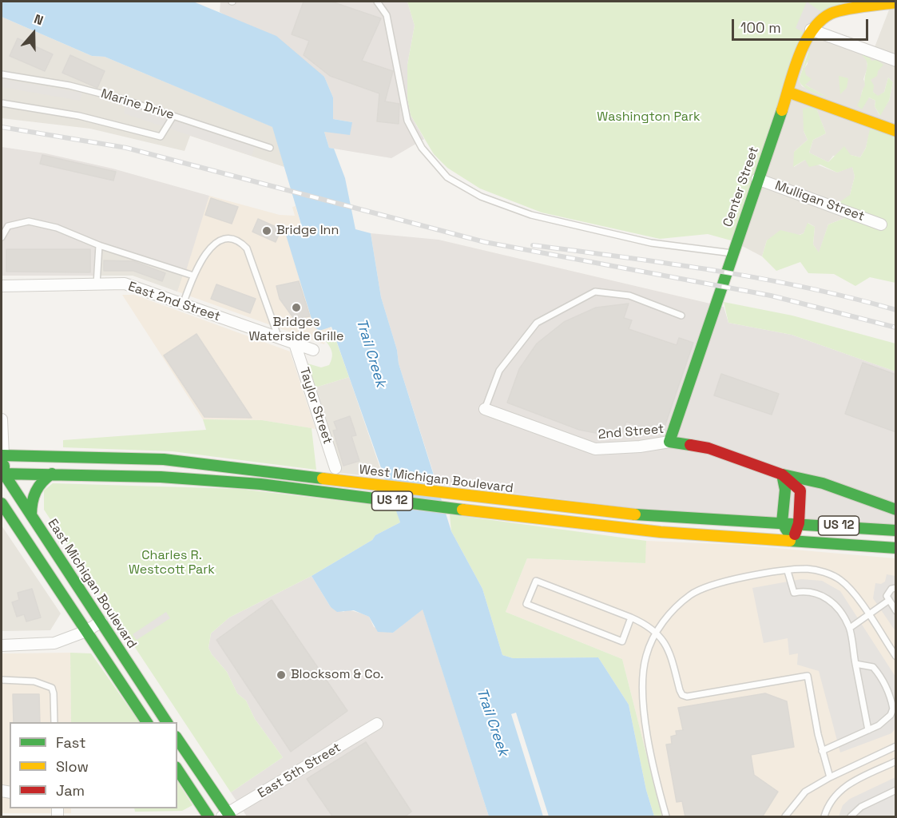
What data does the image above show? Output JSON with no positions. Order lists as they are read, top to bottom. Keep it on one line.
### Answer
{"streets":{"main road":["Center Street","2nd Street","West Michigan Boulevard","US 12","East Michigan Boulevard"],"street":["Mulligan Street","East 2nd Street","Taylor Street","East 5th Street"],"lane":["Marine Drive"]},"crossings":[["Center Street","Mulligan Street"],["Center Street","2nd Street"],["East 2nd Street","Taylor Street"],["2nd Street","West Michigan Boulevard"],["2nd Street","US 12"],["West Michigan Boulevard","US 12"],["West Michigan Boulevard","East Michigan Boulevard"]],"water":["Trail Creek"],"parks":["Washington Park","Charles R. Westcott Park"],"places":["Bridge Inn","Bridges Waterside Grille","Blocksom & Co."],"legend":["Fast","Slow","Jam"],"scale_bar":"100 m","north":"top"}
